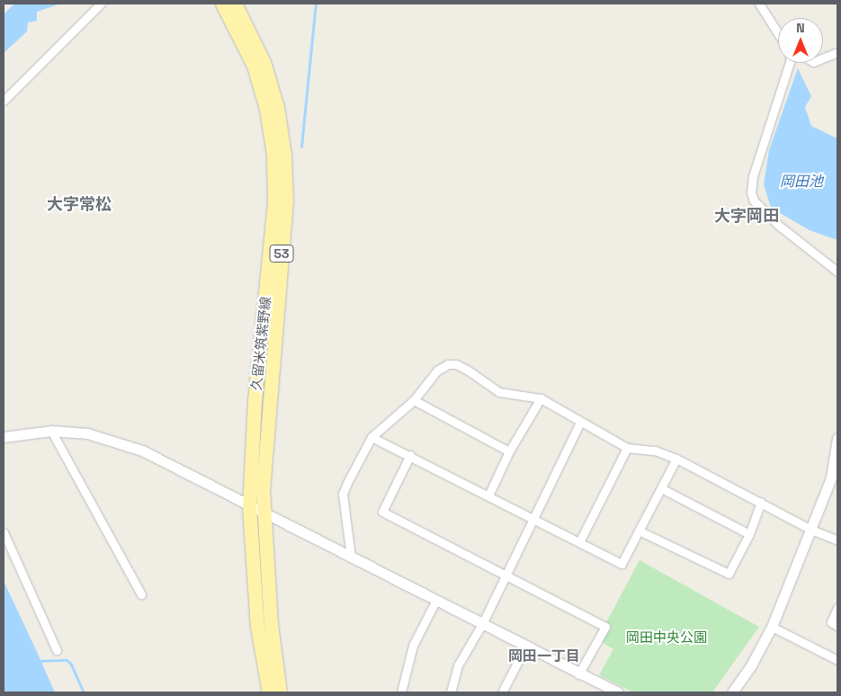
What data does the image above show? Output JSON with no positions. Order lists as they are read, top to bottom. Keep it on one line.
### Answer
{"streets":{"main road":["53","久留米筑紫野線"]},"districts":["大字常松","大字岡田","岡田一丁目"],"water":["岡田池"],"parks":["岡田中央公園"],"north":"top"}
